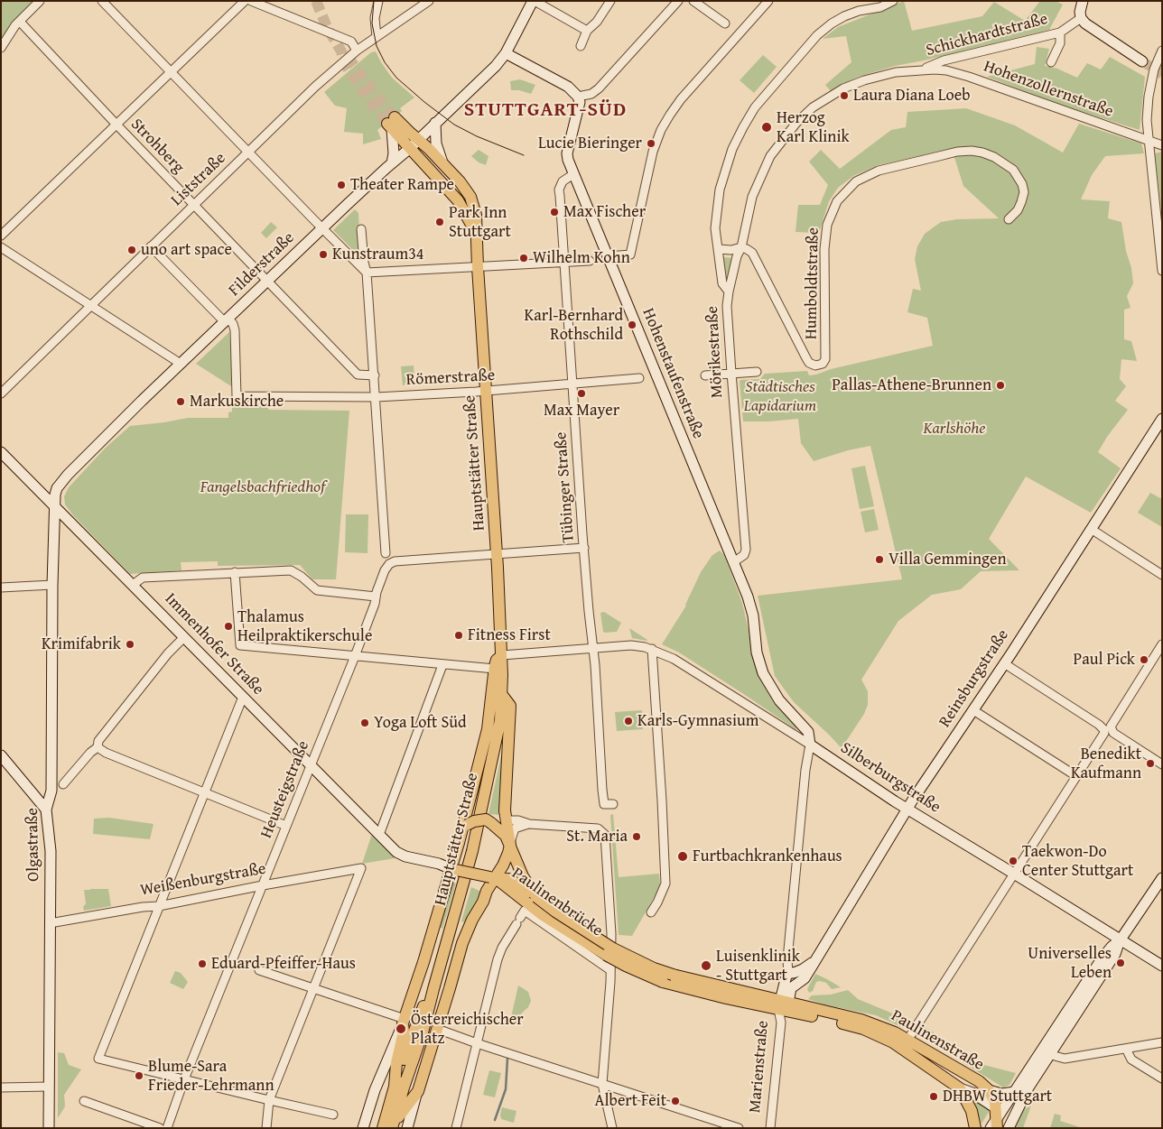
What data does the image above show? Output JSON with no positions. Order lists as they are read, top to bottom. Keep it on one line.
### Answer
{"streets":{"main road":["Hauptstätter Straße","Paulinenbrücke","Paulinenstraße"],"street":["Schickhardtstraße","Hohenzollernstraße","Strohberg","Liststraße","Filderstraße","Humboldtstraße","Mörikestraße","Hohenstaufenstraße","Römerstraße","Tübinger Straße","Immenhofer Straße","Reinsburgstraße","Silberburgstraße","Heusteigstraße","Olgastraße","Weißenburgstraße","Marienstraße"]},"crossings":[["Schickhardtstraße","Hohenzollernstraße"],["Hohenzollernstraße","Humboldtstraße"],["Hohenzollernstraße","Mörikestraße"],["Strohberg","Liststraße"],["Strohberg","Filderstraße"],["Filderstraße","Römerstraße"],["Filderstraße","Hauptstätter Straße"],["Filderstraße","Immenhofer Straße"],["Filderstraße","Olgastraße"],["Mörikestraße","Hohenstaufenstraße"],["Hohenstaufenstraße","Tübinger Straße"],["Hohenstaufenstraße","Silberburgstraße"],["Hohenstaufenstraße","Marienstraße"],["Römerstraße","Hauptstätter Straße"],["Römerstraße","Tübinger Straße"],["Hauptstätter Straße","Silberburgstraße"],["Hauptstätter Straße","Heusteigstraße"],["Tübinger Straße","Silberburgstraße"],["Immenhofer Straße","Heusteigstraße"],["Immenhofer Straße","Olgastraße"],["Reinsburgstraße","Silberburgstraße"],["Reinsburgstraße","Marienstraße"],["Silberburgstraße","Marienstraße"],["Heusteigstraße","Weißenburgstraße"],["Olgastraße","Weißenburgstraße"],["Paulinenbrücke","Paulinenstraße"],["Paulinenstraße","Marienstraße"]],"districts":["STUTTGART-SÜD"],"parks":["Städtisches Lapidarium","Karlshöhe","Fangelsbachfriedhof"],"places":["Laura Diana Loeb","Herzog Karl Klinik","Lucie Bieringer","Theater Rampe","Max Fischer","Park Inn Stuttgart","uno art space","Kunstraum34","Wilhelm Kohn","Karl-Bernhard Rothschild","Pallas-Athene-Brunnen","Max Mayer","Markuskirche","Villa Gemmingen","Thalamus Heilpraktikerschule","Fitness First","Krimifabrik","Paul Pick","Karls-Gymnasium","Yoga Loft Süd","Benedikt Kaufmann","St. Maria","Furtbachkrankenhaus","Taekwon-Do Center Stuttgart","Universelles Leben","Eduard-Pfeiffer-Haus","Luisenklinik - Stuttgart","Österreichischer Platz","Blume-Sara Frieder-Lehrmann","DHBW Stuttgart","Albert Feit"]}
